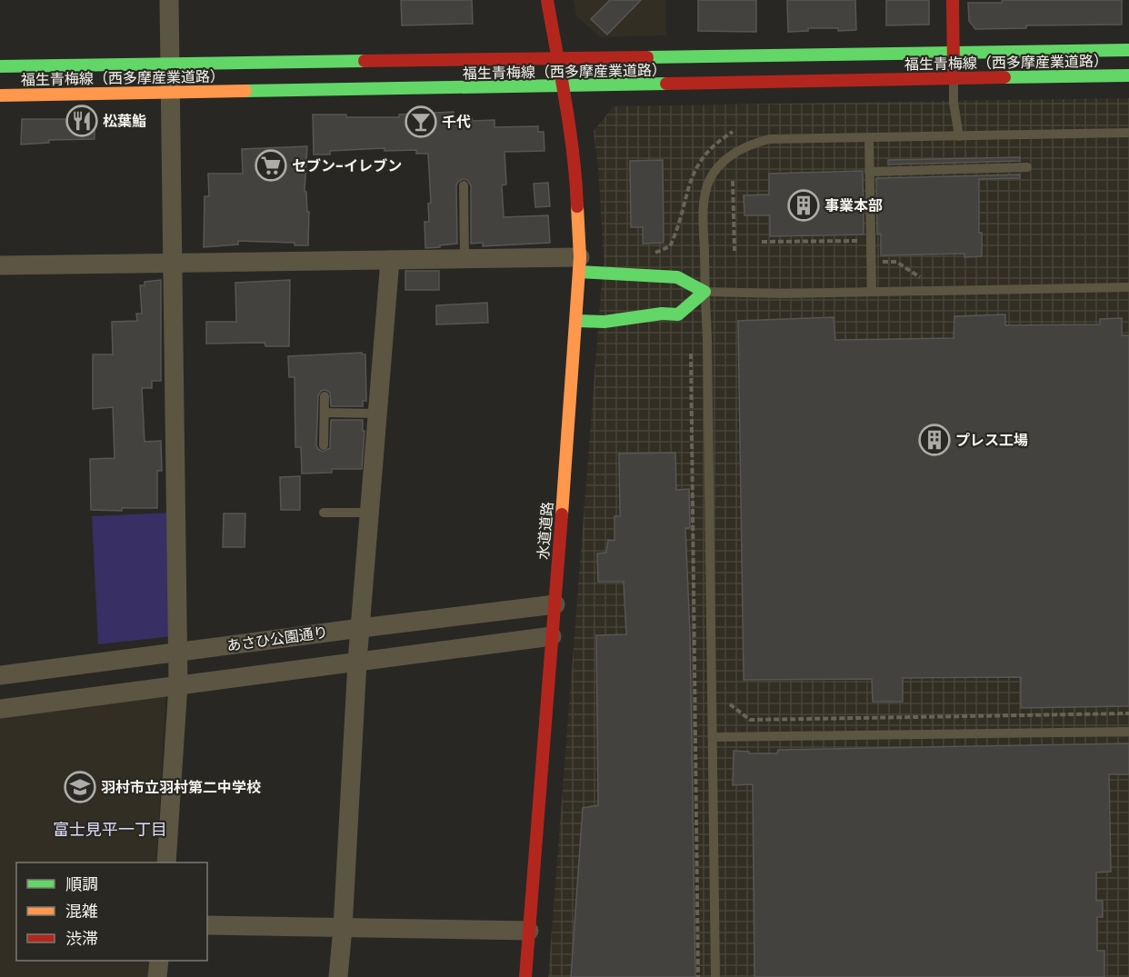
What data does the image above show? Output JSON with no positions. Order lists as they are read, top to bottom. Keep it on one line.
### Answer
{"streets":{"main road":["福生青梅線（西多摩産業道路）","水道道路"],"street":["あさひ公園通り"]},"crossings":[["福生青梅線（西多摩産業道路）","水道道路"],["水道道路","あさひ公園通り"]],"districts":["富士見平一丁目"],"places":{"restaurant":["松葉鮨"],"bar":["千代"],"supermarket":["セブン-イレブン"],"building":["事業本部","プレス工場"],"school or university":["羽村市立羽村第二中学校"]},"legend":["順調","混雑","渋滞"]}
